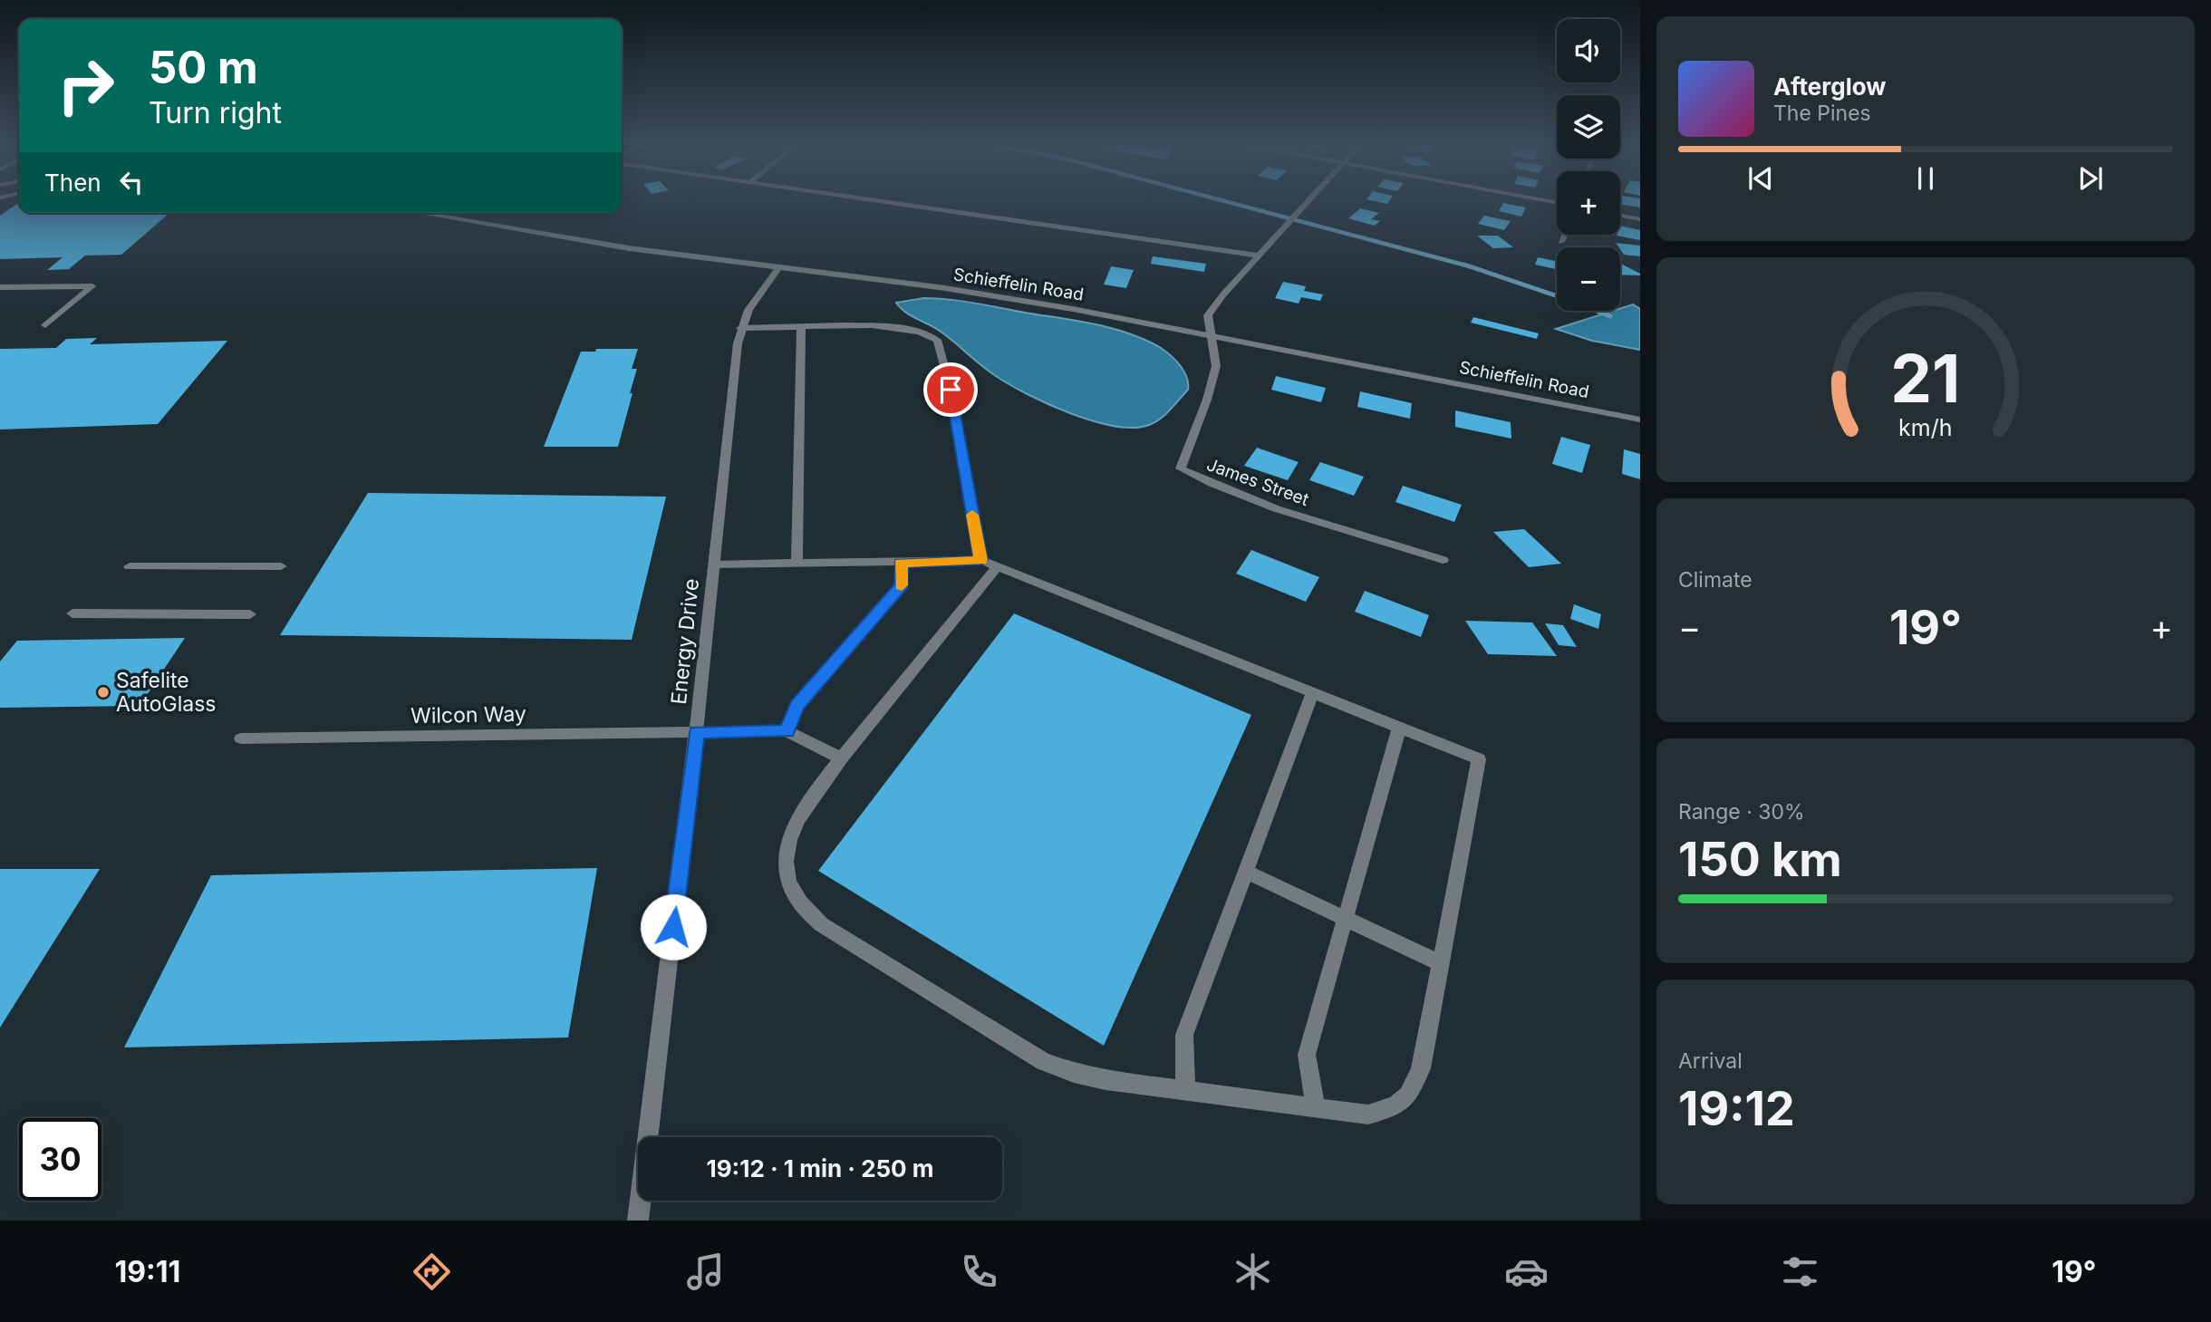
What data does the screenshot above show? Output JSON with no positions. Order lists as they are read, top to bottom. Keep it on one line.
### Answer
{"streets":{"street":["Schieffelin Road","James Street","Energy Drive","Wilcon Way"]},"crossings":[["Schieffelin Road","James Street"],["Schieffelin Road","Energy Drive"],["Energy Drive","Wilcon Way"]],"places":["Safelite AutoGlass"],"page":{"map_buttons":["+","−"],"turn":["50 m","Turn right"],"song":["Afterglow","The Pines"],"then":"Then","tile":["Climate",["Range · 30%","150 km"],["Arrival","19:12"]],"heat":["−","19°","+"],"limit":"30","trip":"19:12 · 1 min · 250 m","tabs":["19:11","19°"],"gauge":["21","km/h"]}}
